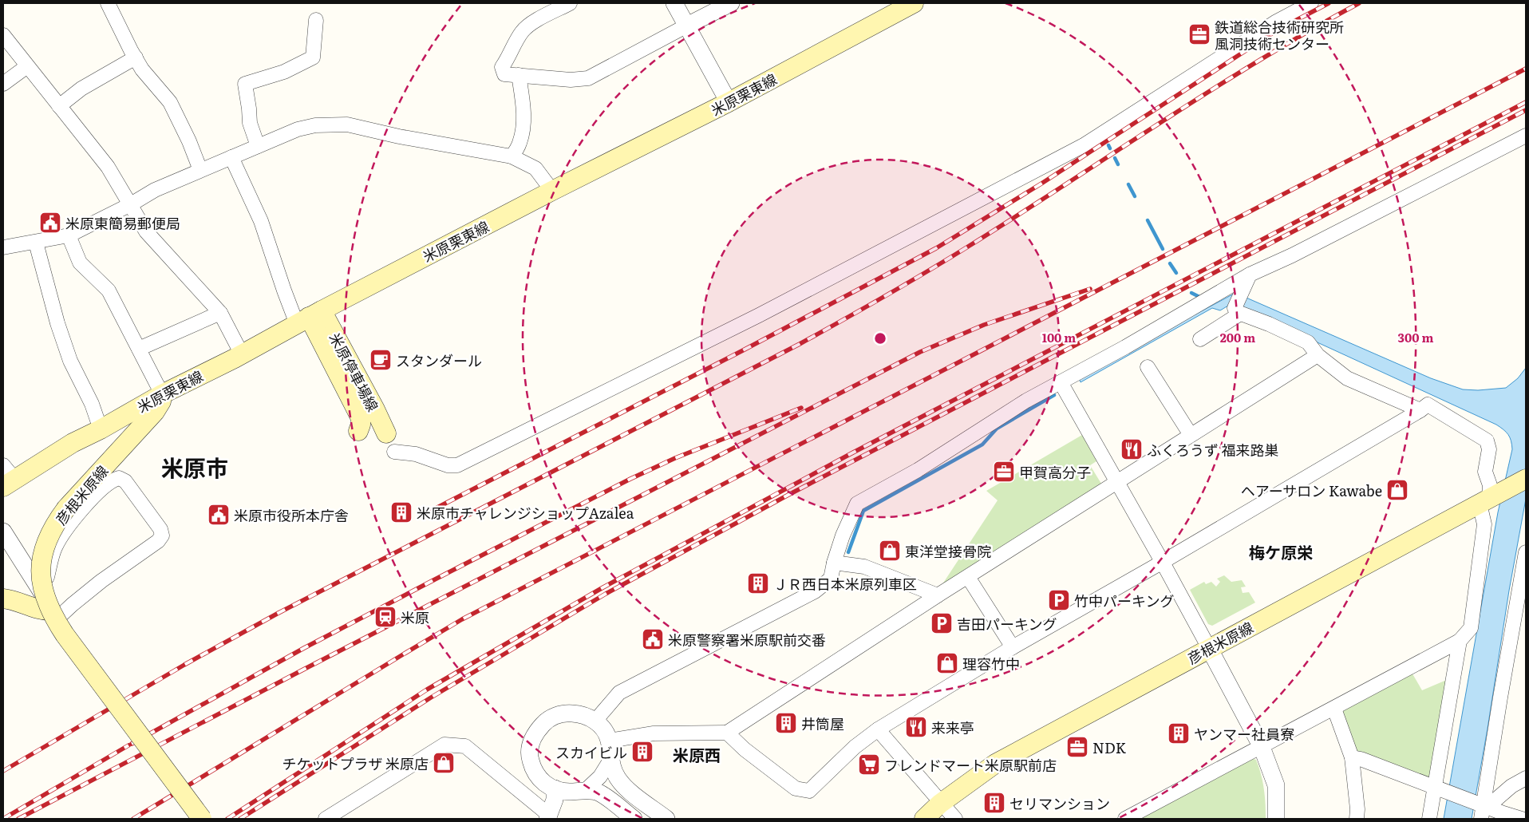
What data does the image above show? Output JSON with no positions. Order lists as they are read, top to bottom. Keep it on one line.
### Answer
{"streets":{"main road":["米原栗東線","米原停車場線","彦根米原線"]},"crossings":[["米原栗東線","米原停車場線"],["米原栗東線","彦根米原線"]],"districts":["米原市","梅ケ原栄","米原西"],"places":{"office":["鉄道総合技術研究所 風洞技術センター","甲賀高分子","NDK"],"public building":["米原東簡易郵便局","米原市役所本庁舎","米原警察署米原駅前交番"],"cafe":["スタンダール"],"restaurant":["ふくろうず 福来路巣","来来亭"],"shop":["ヘアーサロン Kawabe","東洋堂接骨院","理容竹中","チケットプラザ 米原店"],"building":["米原市チャレンジショップAzalea","ＪＲ西日本米原列車区","井筒屋","ヤンマー社員寮","スカイビル","セリマンション"],"parking":["竹中パーキング","吉田パーキング"],"station":["米原"],"supermarket":["フレンドマート米原駅前店"]},"rings":["100 m","200 m","300 m"]}
